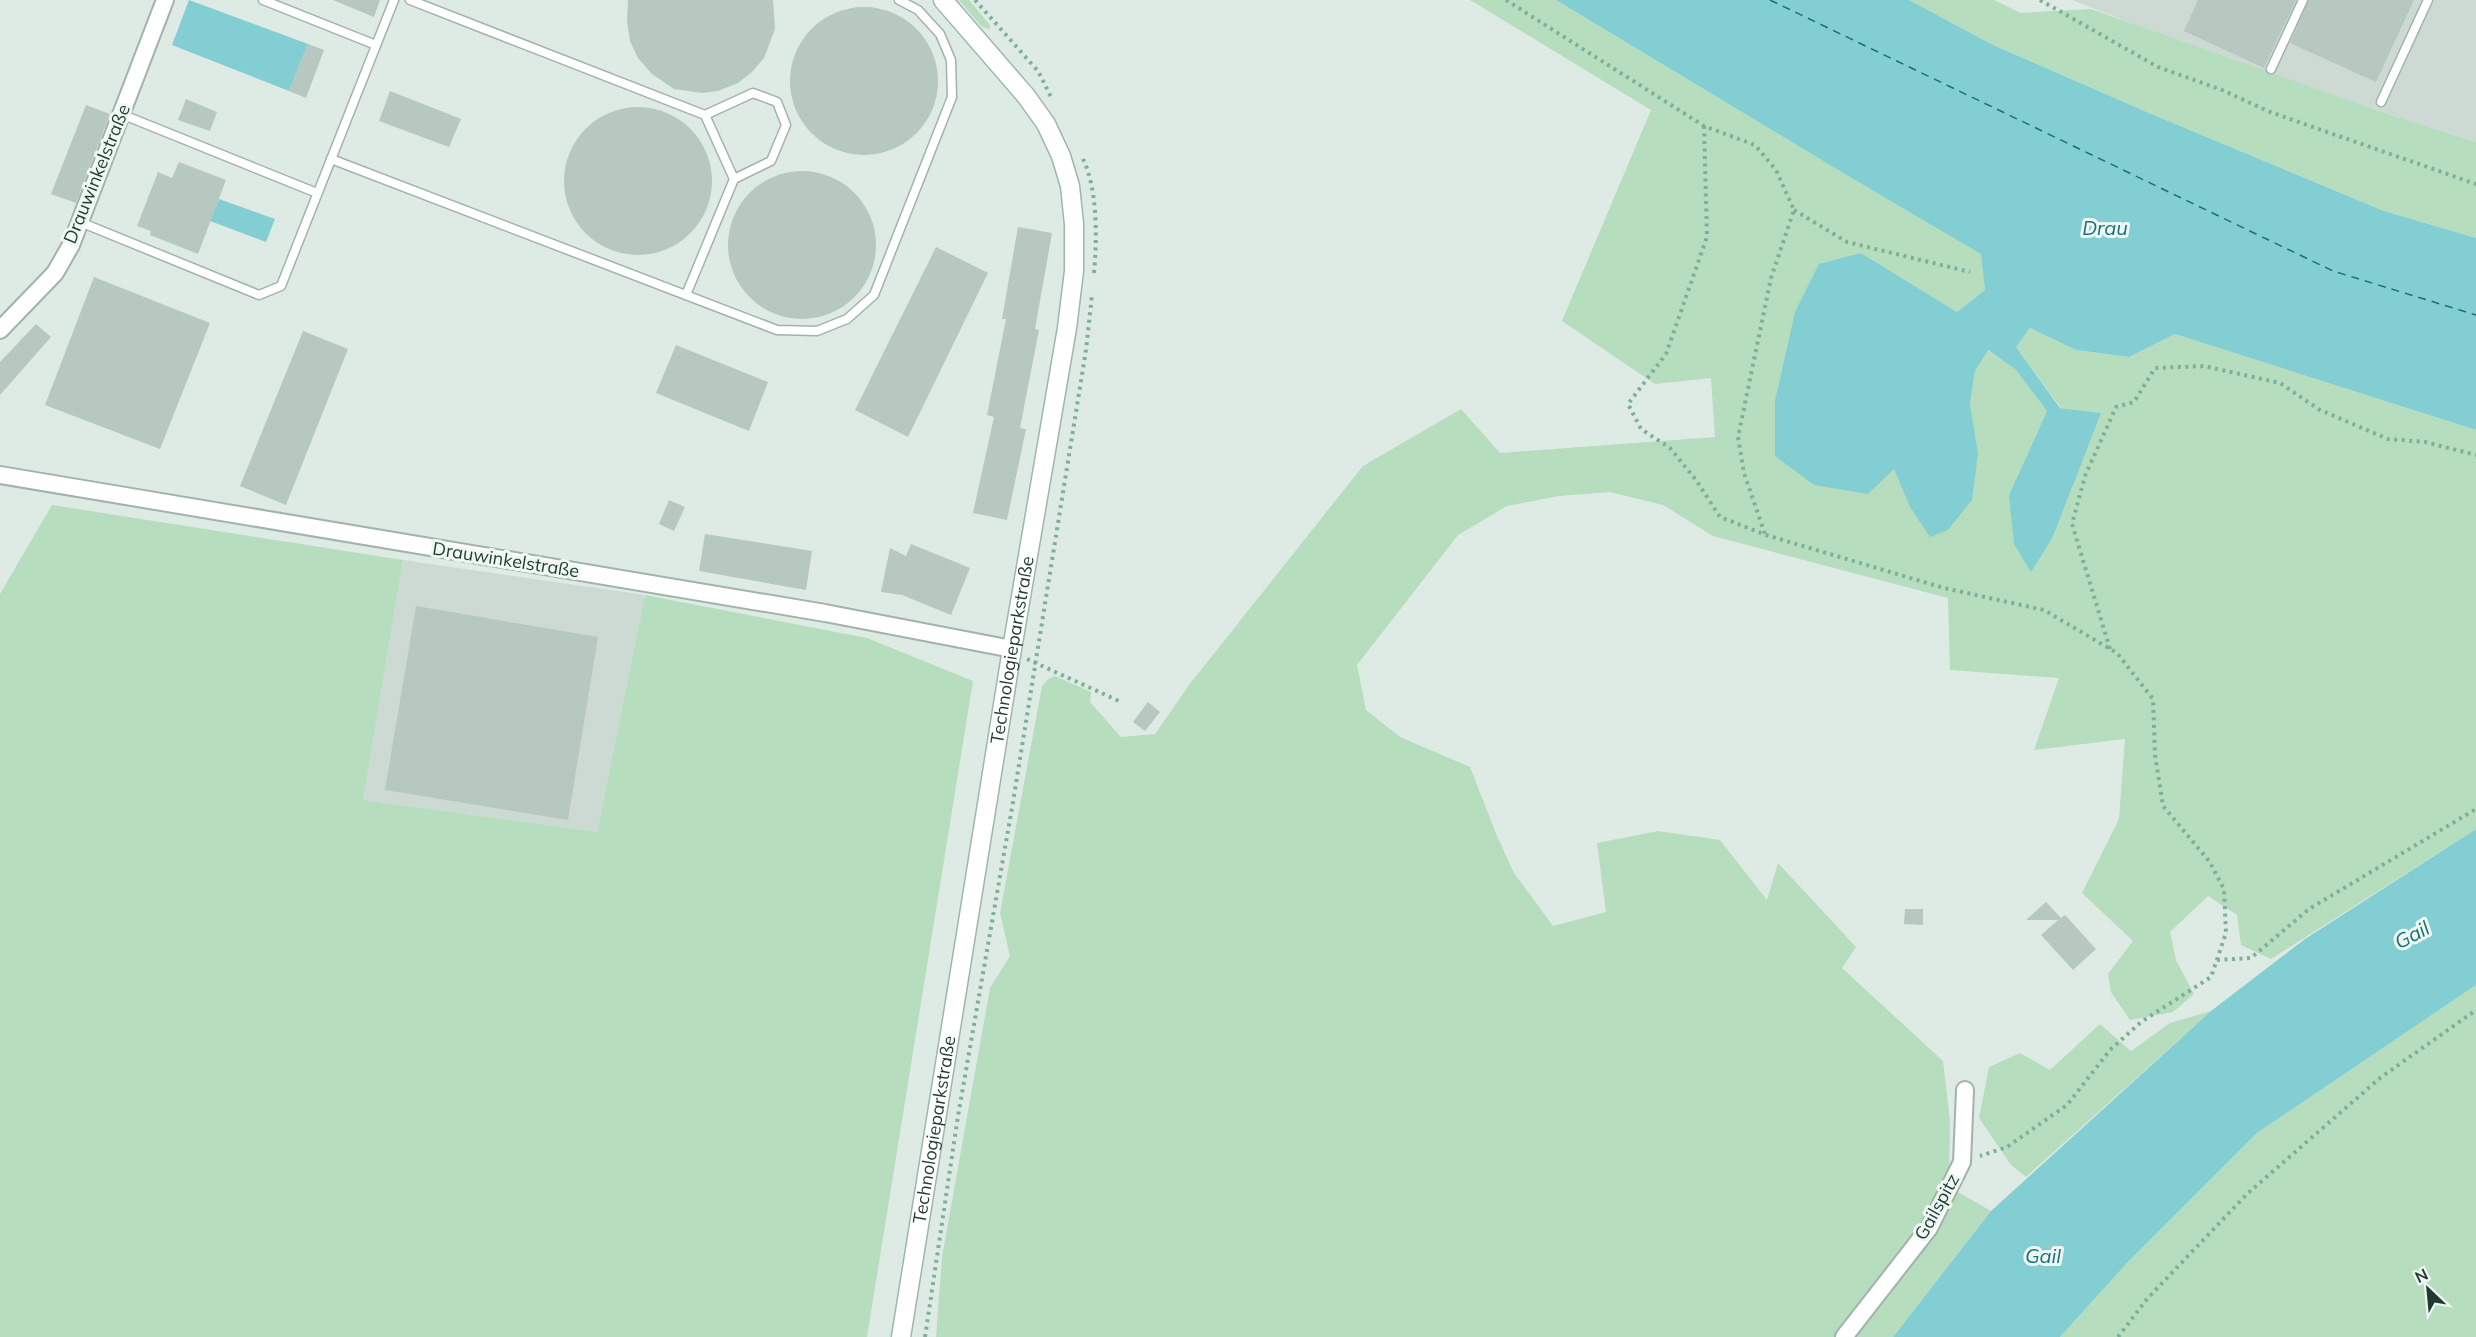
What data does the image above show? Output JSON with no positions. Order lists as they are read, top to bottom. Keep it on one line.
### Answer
{"streets":{"street":["Drauwinkelstraße","Technologieparkstraße","Gailspitz"]},"crossings":[["Drauwinkelstraße","Technologieparkstraße"]],"water":["Drau","Gail"],"north":"top left"}
